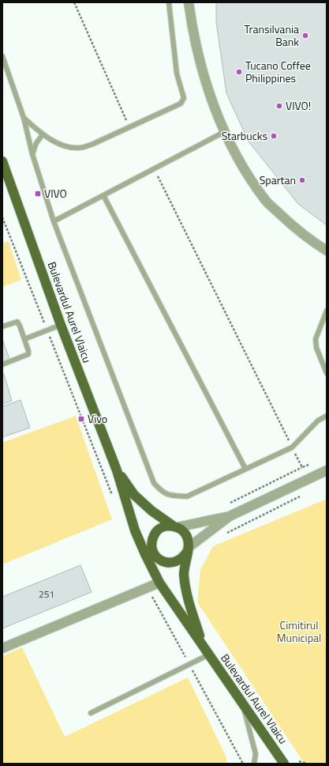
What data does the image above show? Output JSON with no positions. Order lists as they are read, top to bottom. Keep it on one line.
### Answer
{"streets":{"main road":["Bulevardul Aurel Vlaicu"]},"parks":["Cimitirul Municipal"],"places":{"other":["Transilvania Bank","Tucano Coffee Philippines","VIVO!","Starbucks","Spartan"],"transit":["VIVO","Vivo"]},"house_numbers":["251"]}
